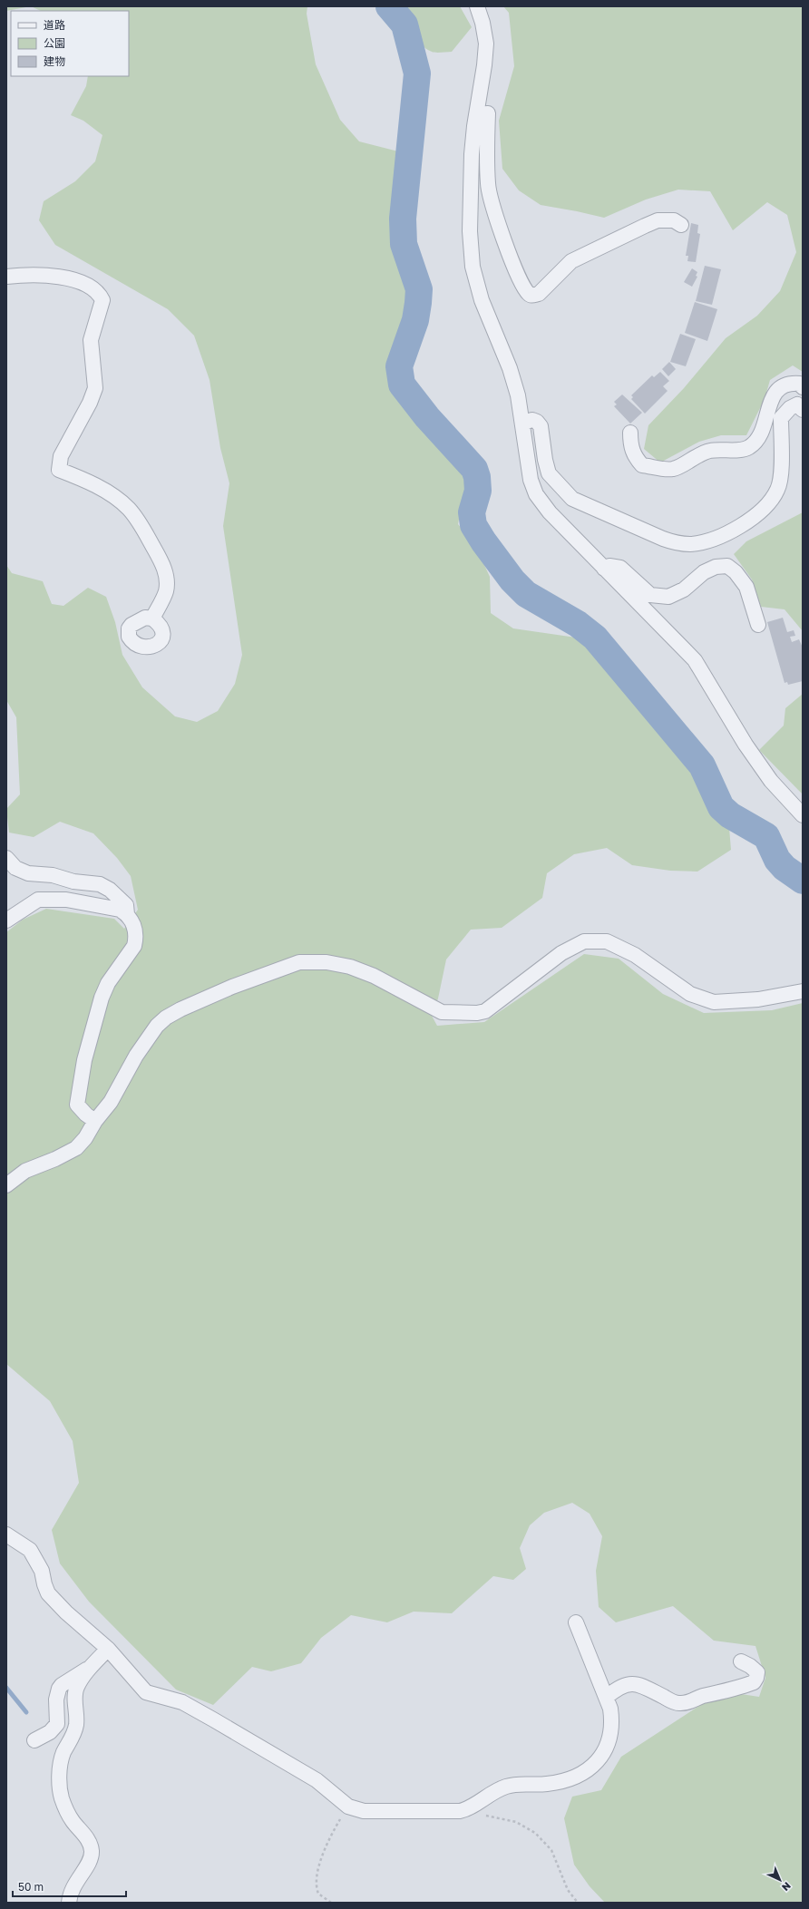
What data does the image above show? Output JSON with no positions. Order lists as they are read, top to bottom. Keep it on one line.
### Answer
{"legend":["道路","公園","建物"],"scale_bar":"50 m","north":"bottom right"}
